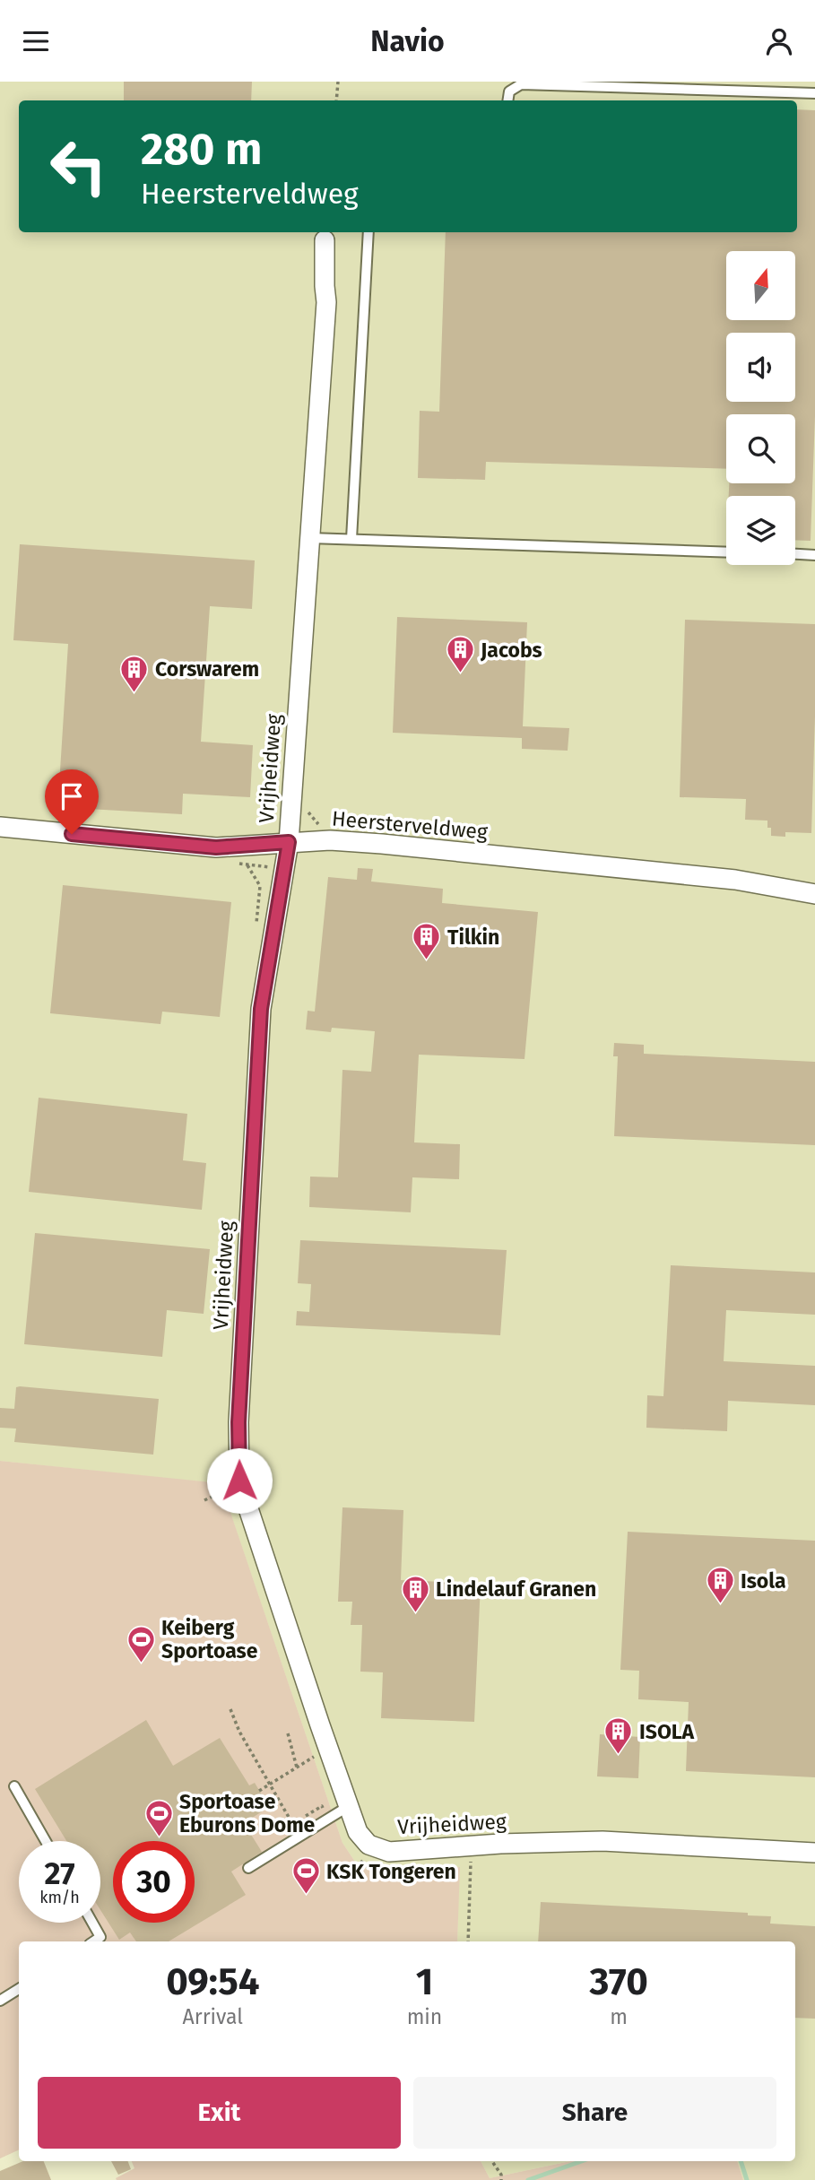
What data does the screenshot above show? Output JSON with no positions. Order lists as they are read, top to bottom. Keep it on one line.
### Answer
{"streets":{"street":["Vrijheidweg","Heersterveldweg"]},"crossings":[["Vrijheidweg","Heersterveldweg"]],"places":{"building":["Jacobs","Corswarem","Tilkin","Isola","Lindelauf Granen","ISOLA"],"sports":["Keiberg Sportoase","Sportoase Eburons Dome","KSK Tongeren"]},"north":"top","page":{"header":"Navio","turn":["280 m","Heersterveldweg"],"speed":"27 km/h","limit":"30","eta":["09:54","Arrival","1","min","370","m"],"buttons":["Exit","Share"]}}
